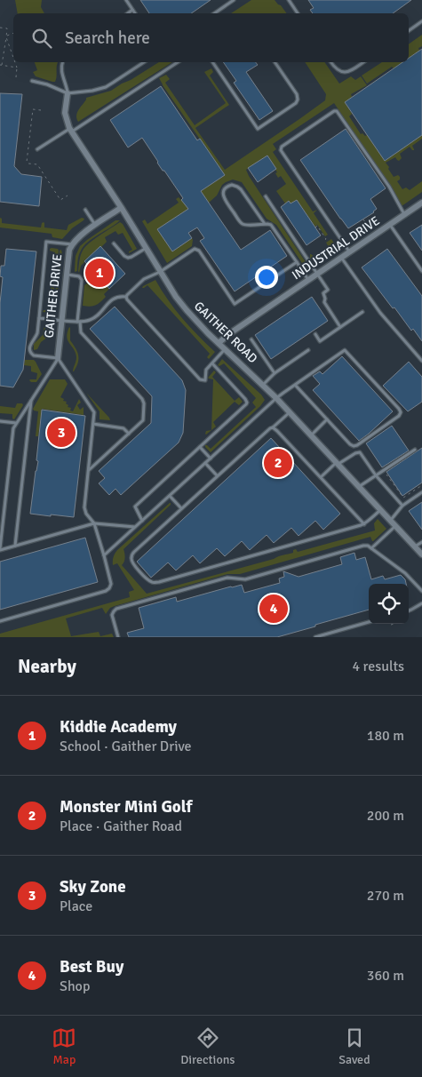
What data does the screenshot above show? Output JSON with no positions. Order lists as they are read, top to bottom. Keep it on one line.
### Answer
{"streets":{"street":["INDUSTRIAL DRIVE","GAITHER DRIVE","GAITHER ROAD"]},"crossings":[["INDUSTRIAL DRIVE","GAITHER ROAD"],["GAITHER DRIVE","GAITHER ROAD"]],"page":{"search":"Search here","pins":["1","3","2","4"],"heading":["Nearby","4 results"],"list":[{"mark":"1","name":"Kiddie Academy","note":"School · Gaither Drive","value":"180 m"},{"mark":"2","name":"Monster Mini Golf","note":"Place · Gaither Road","value":"200 m"},{"mark":"3","name":"Sky Zone","note":"Place","value":"270 m"},{"mark":"4","name":"Best Buy","note":"Shop","value":"360 m"}],"nav":["Map","Directions","Saved"]}}
